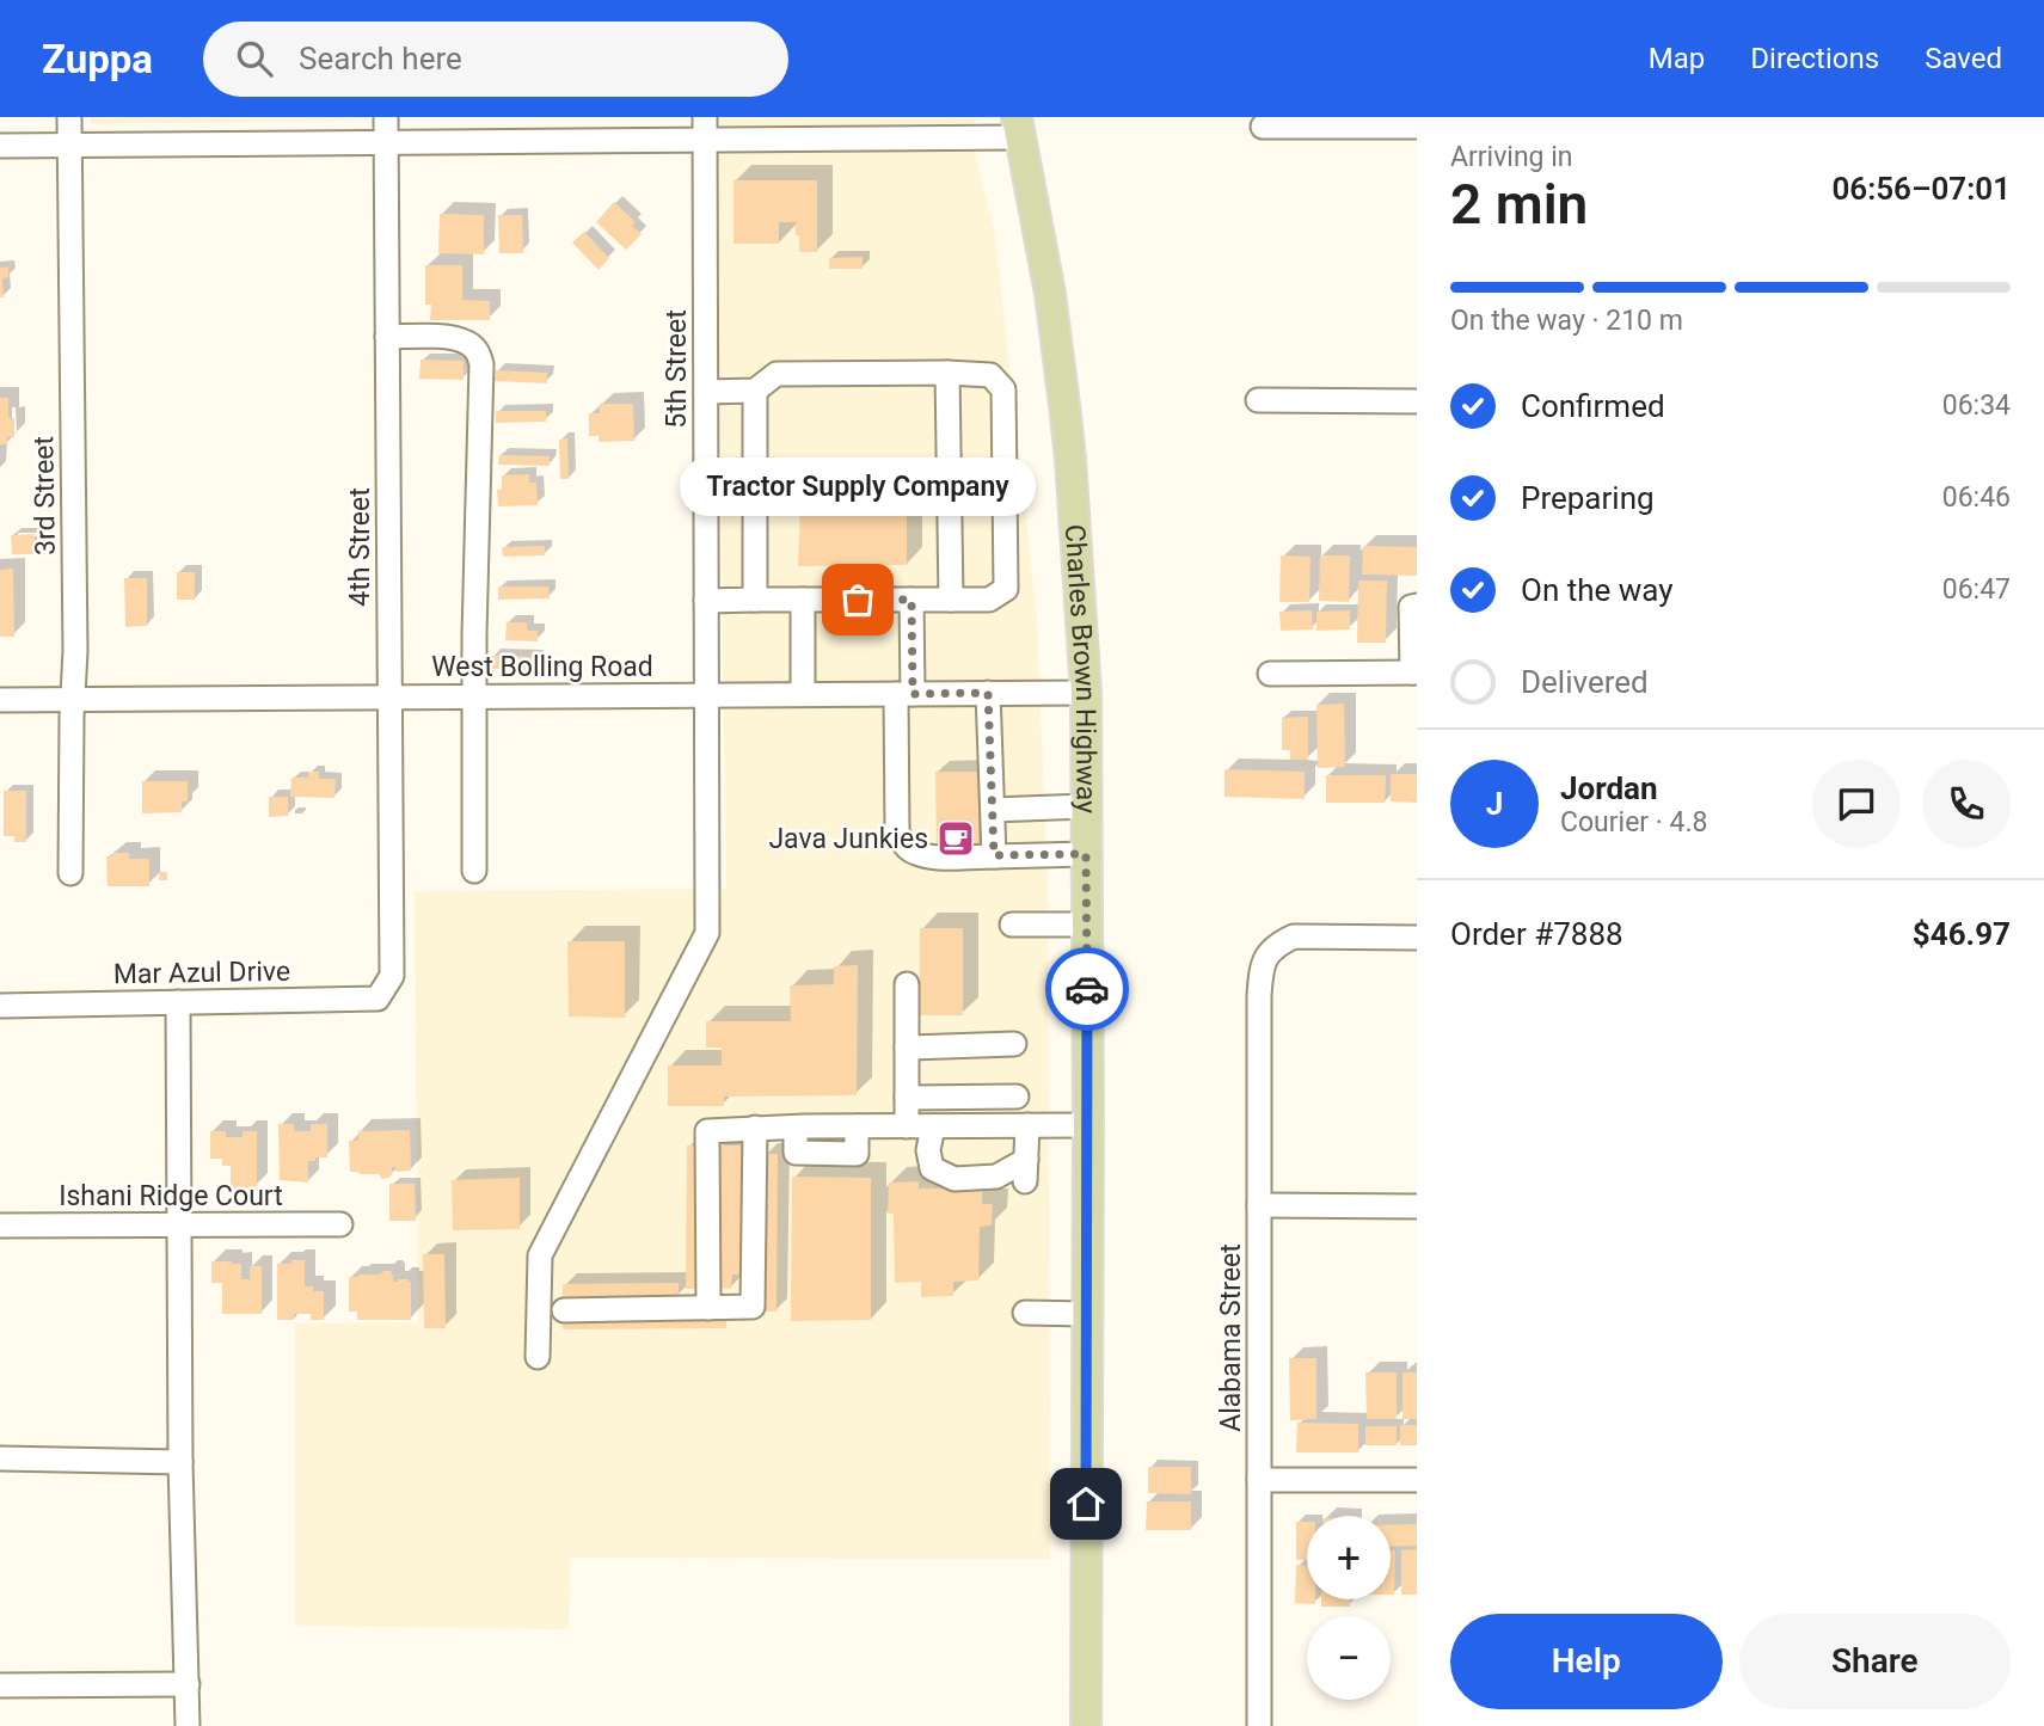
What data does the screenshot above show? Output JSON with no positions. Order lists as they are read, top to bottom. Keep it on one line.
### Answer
{"streets":{"main road":["Charles Brown Highway"],"street":["5th Street","3rd Street","4th Street","West Bolling Road","Mar Azul Drive","Ishani Ridge Court","Alabama Street"]},"crossings":[["5th Street","West Bolling Road"],["3rd Street","West Bolling Road"],["4th Street","West Bolling Road"],["4th Street","Mar Azul Drive"],["West Bolling Road","Charles Brown Highway"]],"places":{"other":["Tractor Supply Company"],"cafe":["Java Junkies"]},"page":{"header":"Zuppa","search":"Search here","nav":["Map","Directions","Saved"],"heading":["2 min","Arriving in","06:56–07:01"],"panel":["Jordan","Courier · 4.8","Order #7888","$46.97"],"bar":"On the way · 210 m","list":[["Confirmed","06:34"],["Preparing","06:46"],["On the way","06:47"],"Delivered"],"bubble":"Tractor Supply Company","round":"J","map_buttons":["+","−"],"buttons":["Help","Share"]}}
